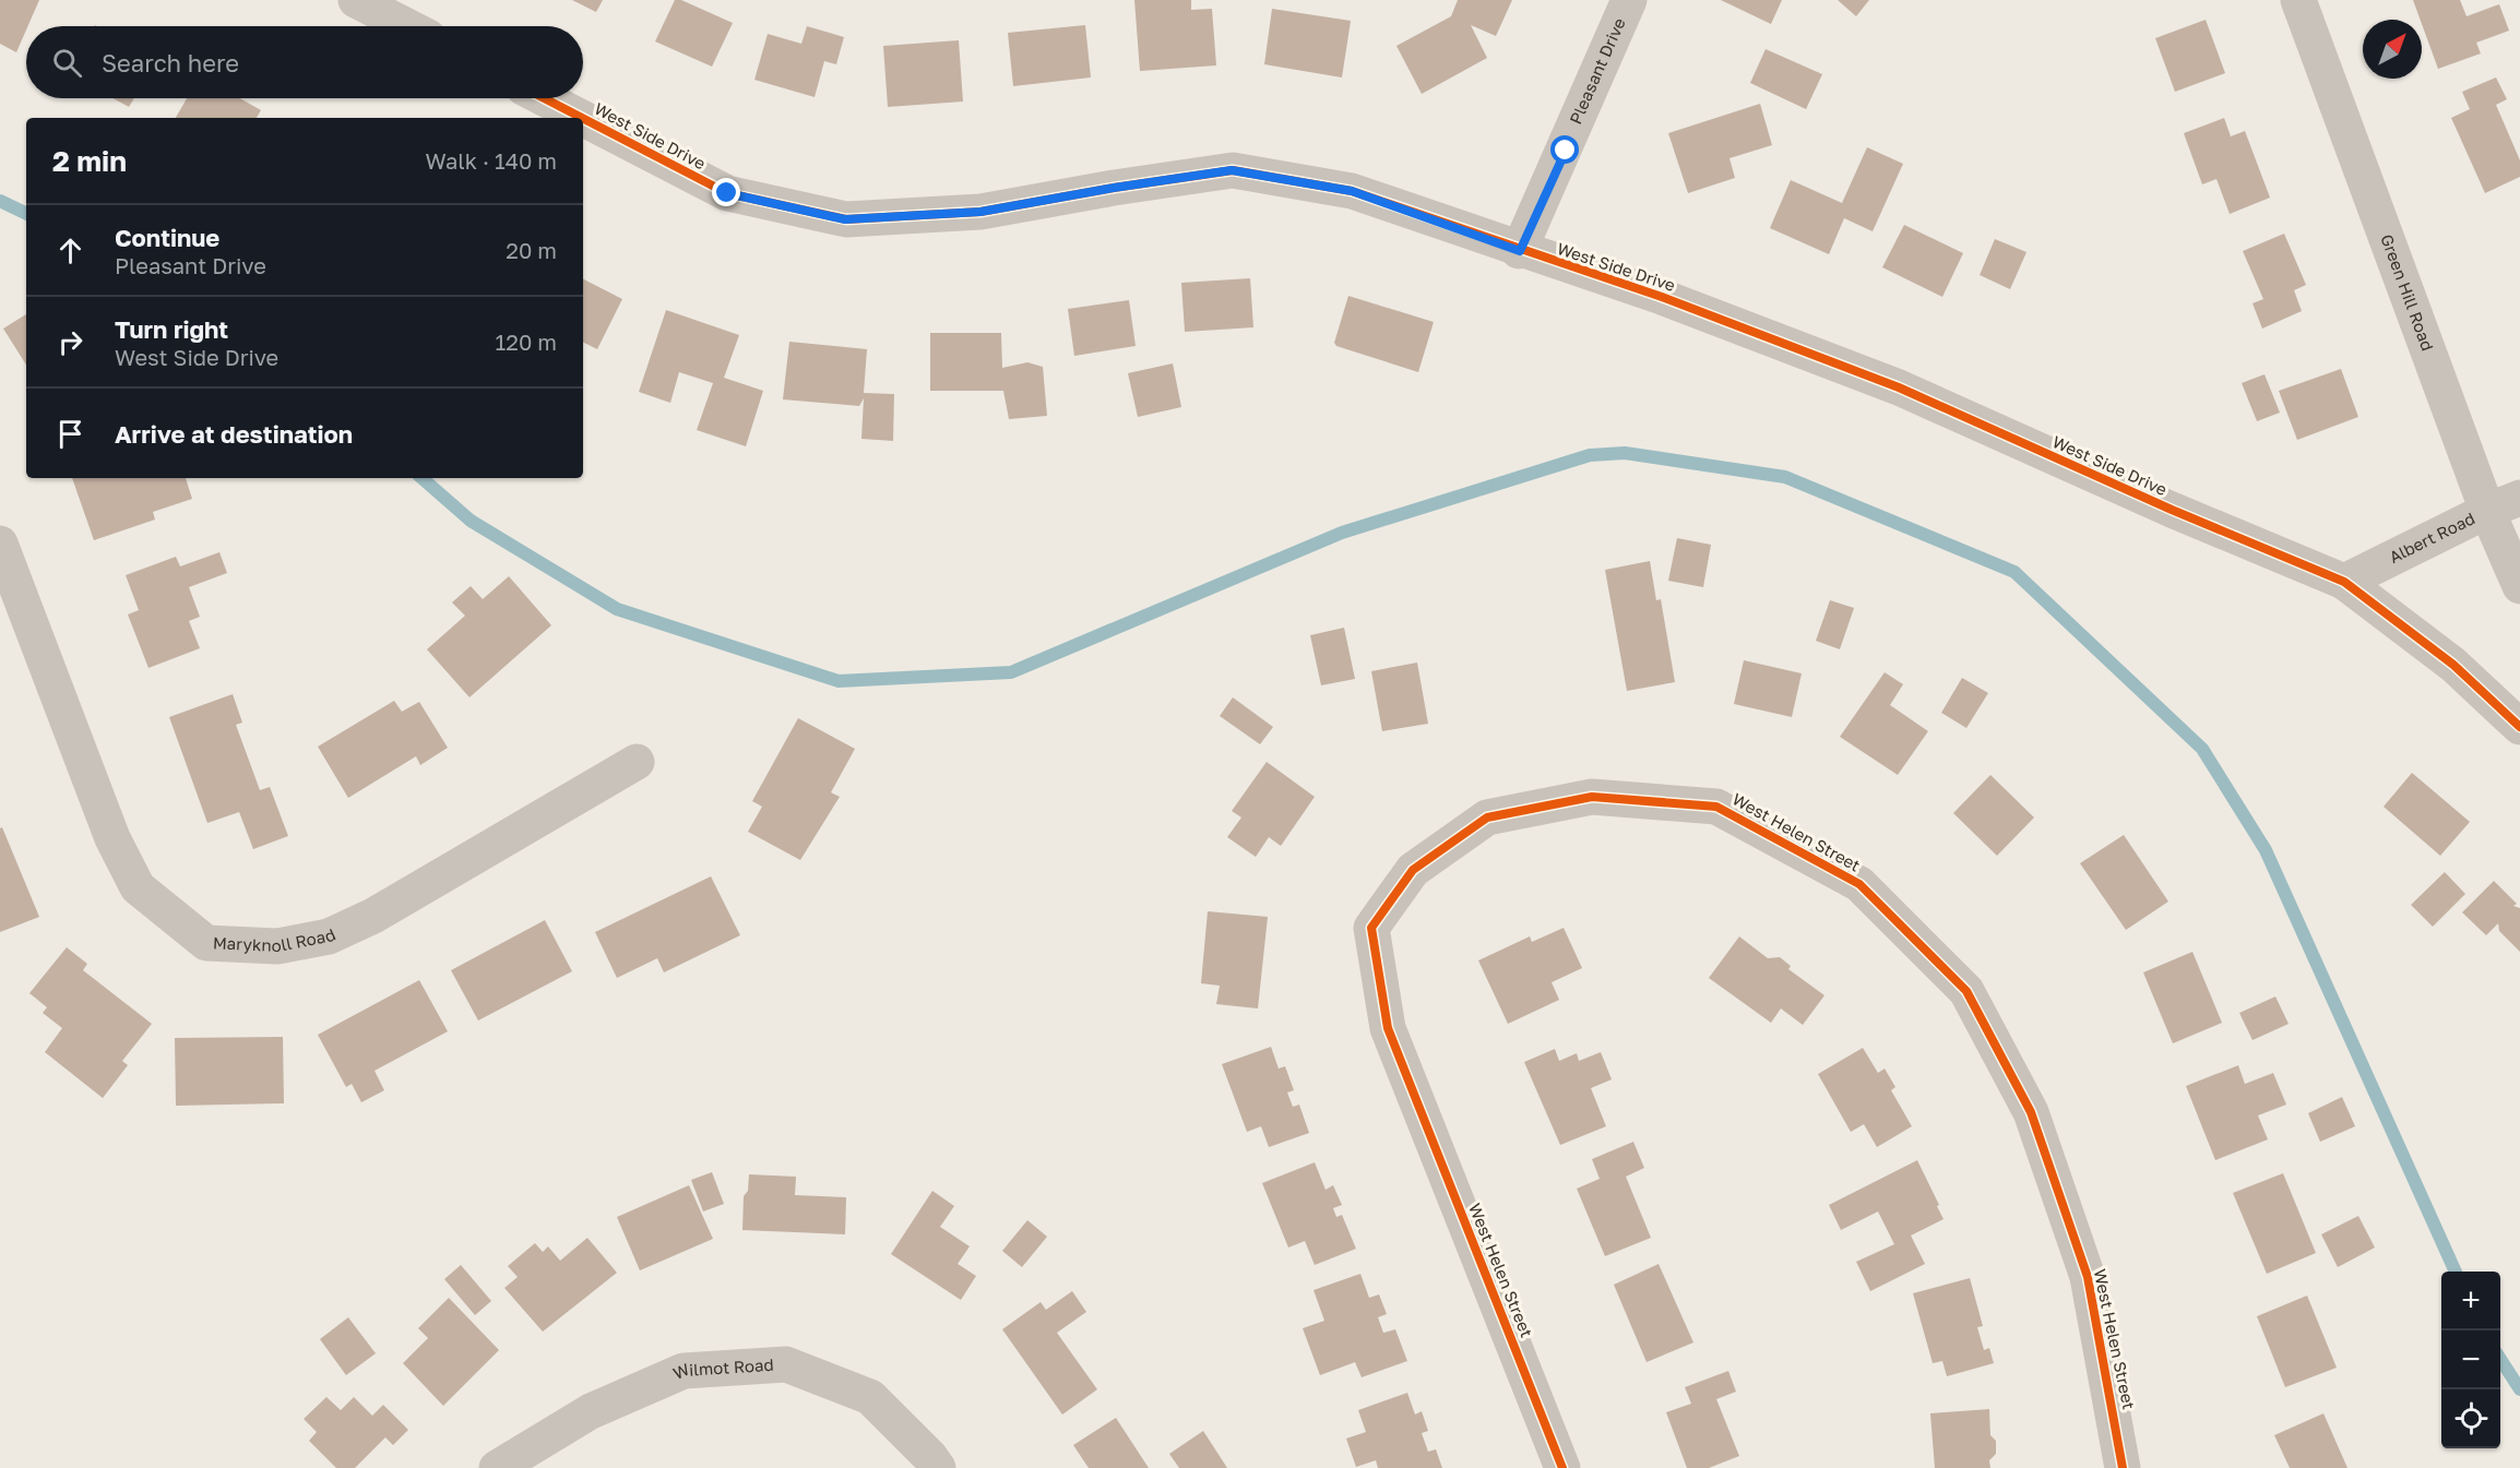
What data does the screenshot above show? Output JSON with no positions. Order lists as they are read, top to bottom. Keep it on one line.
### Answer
{"streets":{"street":["Pleasant Drive","West Side Drive","Green Hill Road","Albert Road","West Helen Street","Maryknoll Road","Wilmot Road"]},"crossings":[["Pleasant Drive","West Side Drive"],["West Side Drive","Albert Road"],["Green Hill Road","Albert Road"]],"north":"top right","page":{"search":"Search here","heading":["2 min","Walk · 140 m"],"list":[["Continue","Pleasant Drive","20 m"],["Turn right","West Side Drive","120 m"],"Arrive at destination"],"map_buttons":["+","−"]}}
